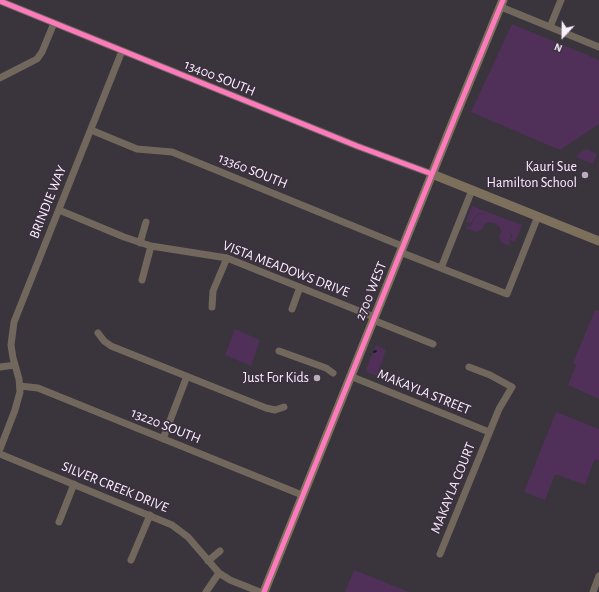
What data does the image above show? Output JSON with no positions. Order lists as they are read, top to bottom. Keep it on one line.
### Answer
{"streets":{"main road":["13400 SOUTH","2700 WEST"],"street":["13360 SOUTH","BRINDIE WAY","VISTA MEADOWS DRIVE","MAKAYLA STREET","13220 SOUTH","SILVER CREEK DRIVE","MAKAYLA COURT"]},"crossings":[["13400 SOUTH","13360 SOUTH"],["13400 SOUTH","BRINDIE WAY"],["13400 SOUTH","2700 WEST"],["13360 SOUTH","BRINDIE WAY"],["13360 SOUTH","2700 WEST"],["BRINDIE WAY","VISTA MEADOWS DRIVE"],["BRINDIE WAY","13220 SOUTH"],["VISTA MEADOWS DRIVE","2700 WEST"],["2700 WEST","MAKAYLA STREET"],["2700 WEST","13220 SOUTH"],["MAKAYLA STREET","MAKAYLA COURT"]],"places":["Kauri Sue Hamilton School","Just For Kids"],"north":"bottom"}
